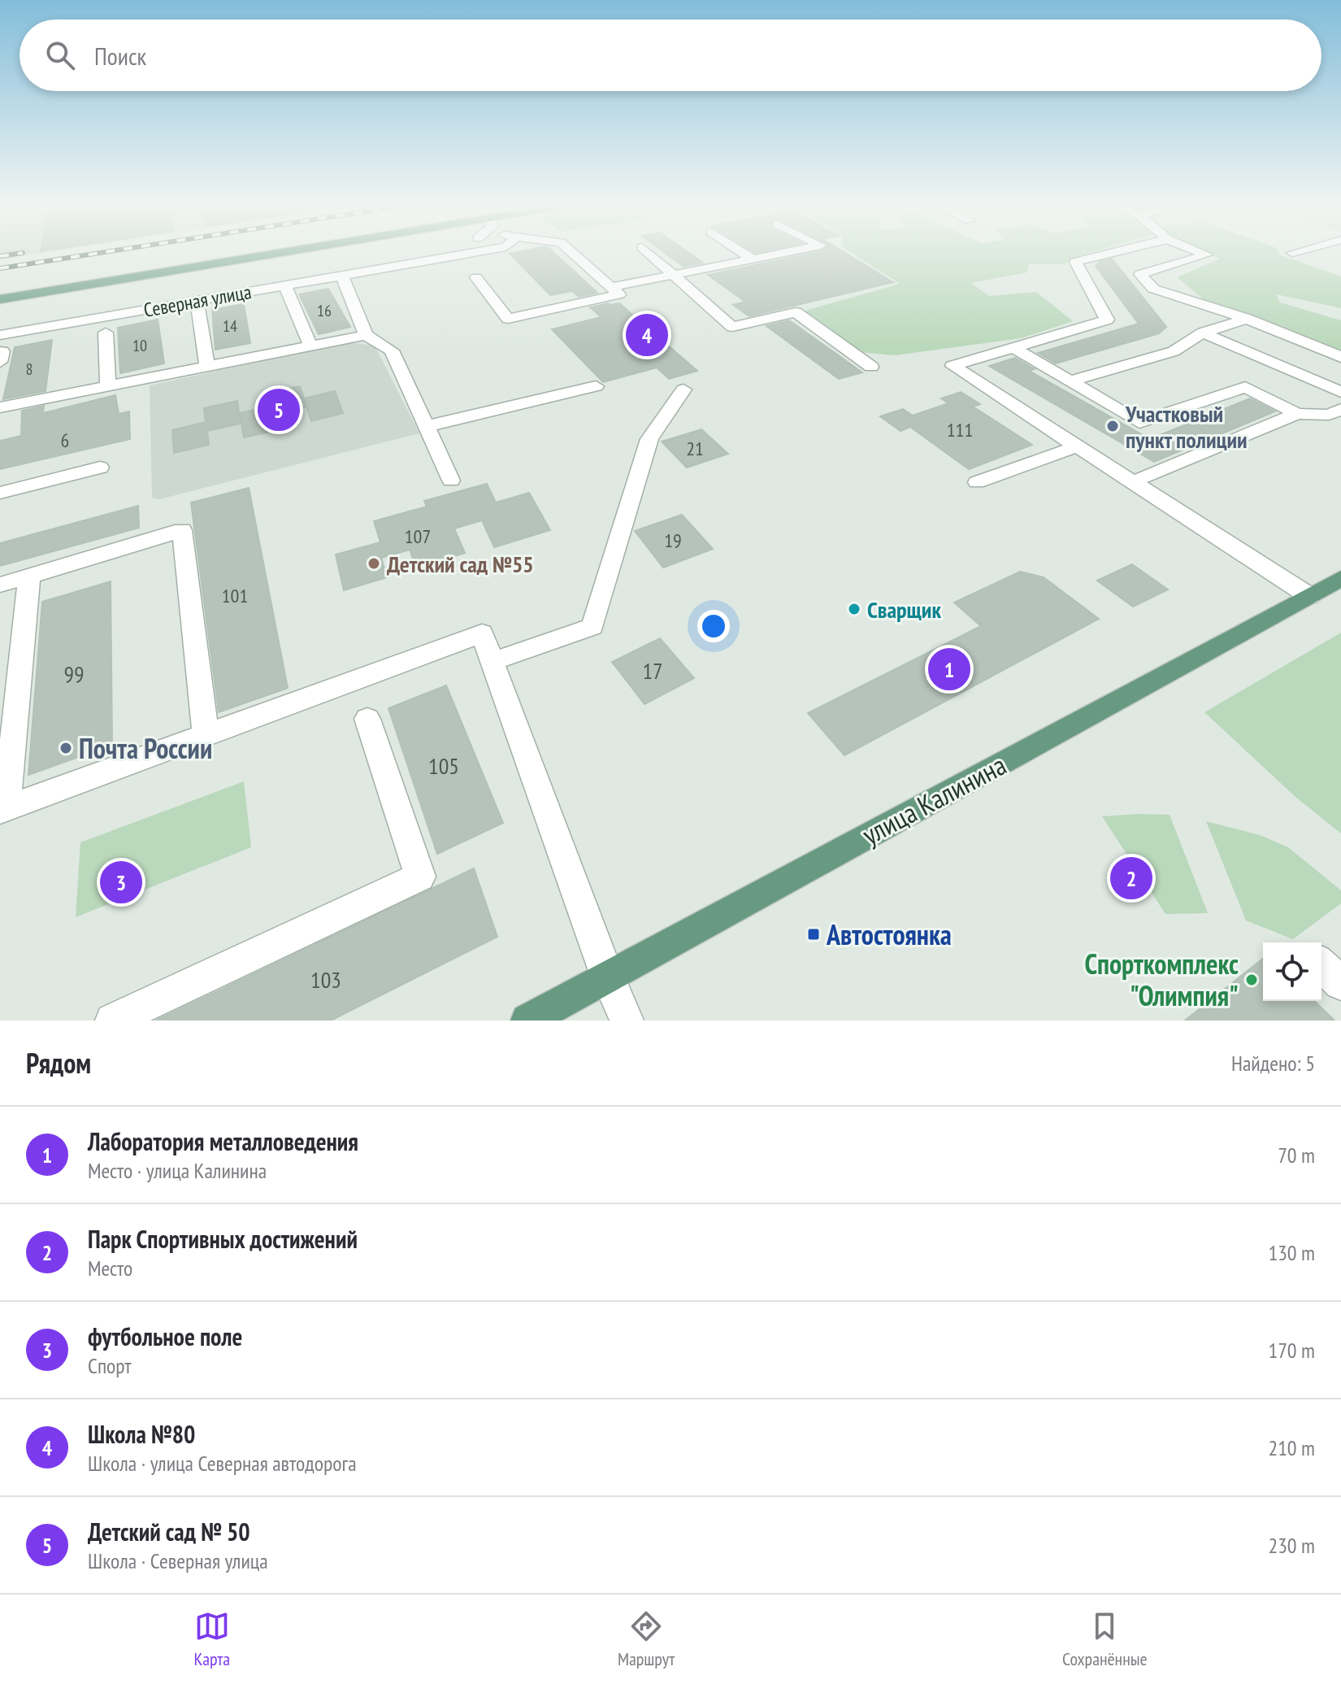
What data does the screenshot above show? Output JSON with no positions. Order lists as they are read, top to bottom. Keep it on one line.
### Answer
{"streets":{"main road":["улица Калинина"],"street":["Северная улица"]},"places":{"other":["Участковый пункт полиции","Детский сад №55","Сварщик","Почта России","Спорткомплекс \"Олимпия\""],"transit":["Автостоянка"]},"house_numbers":["16","14","10","8","111","6","21","107","19","101","17","99","105","103"],"page":{"search":"Поиск","pins":["4","5","1","2","3"],"heading":["Рядом","Найдено: 5"],"list":[{"mark":"1","name":"Лаборатория металловедения","note":"Место · улица Калинина","value":"70 m"},{"mark":"2","name":"Парк Спортивных достижений","note":"Место","value":"130 m"},{"mark":"3","name":"футбольное поле","note":"Спорт","value":"170 m"},{"mark":"4","name":"Школа №80","note":"Школа · улица Северная автодорога","value":"210 m"},{"mark":"5","name":"Детский сад № 50","note":"Школа · Северная улица","value":"230 m"}],"nav":["Карта","Маршрут","Сохранённые"]}}
